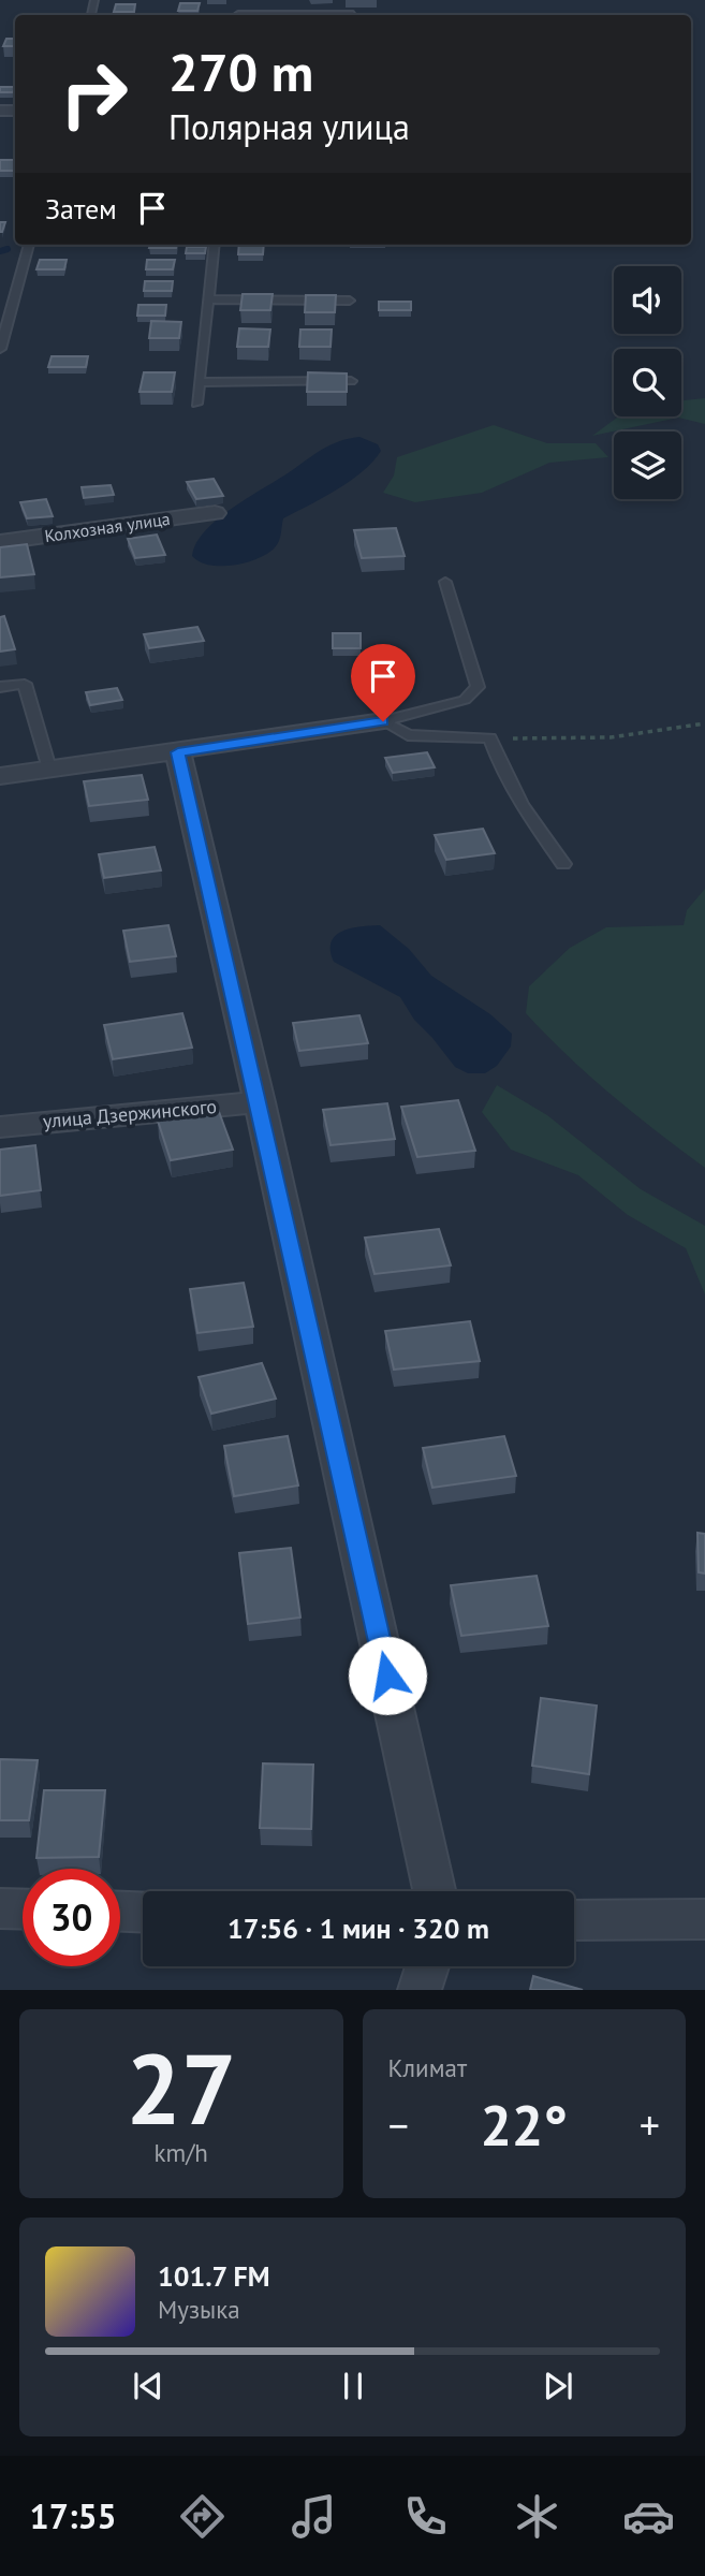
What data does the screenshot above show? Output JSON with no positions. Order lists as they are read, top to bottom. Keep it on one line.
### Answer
{"streets":{"street":["Колхозная улица","улица Дзержинского"]},"page":{"turn":["270 m","Полярная улица"],"then":"Затем","limit":"30","trip":"17:56 · 1 мин · 320 m","tile":[["27","km/h"],"Климат"],"heat":["−","22°","+"],"song":["101.7 FM","Музыка"],"tabs":"17:55"}}
